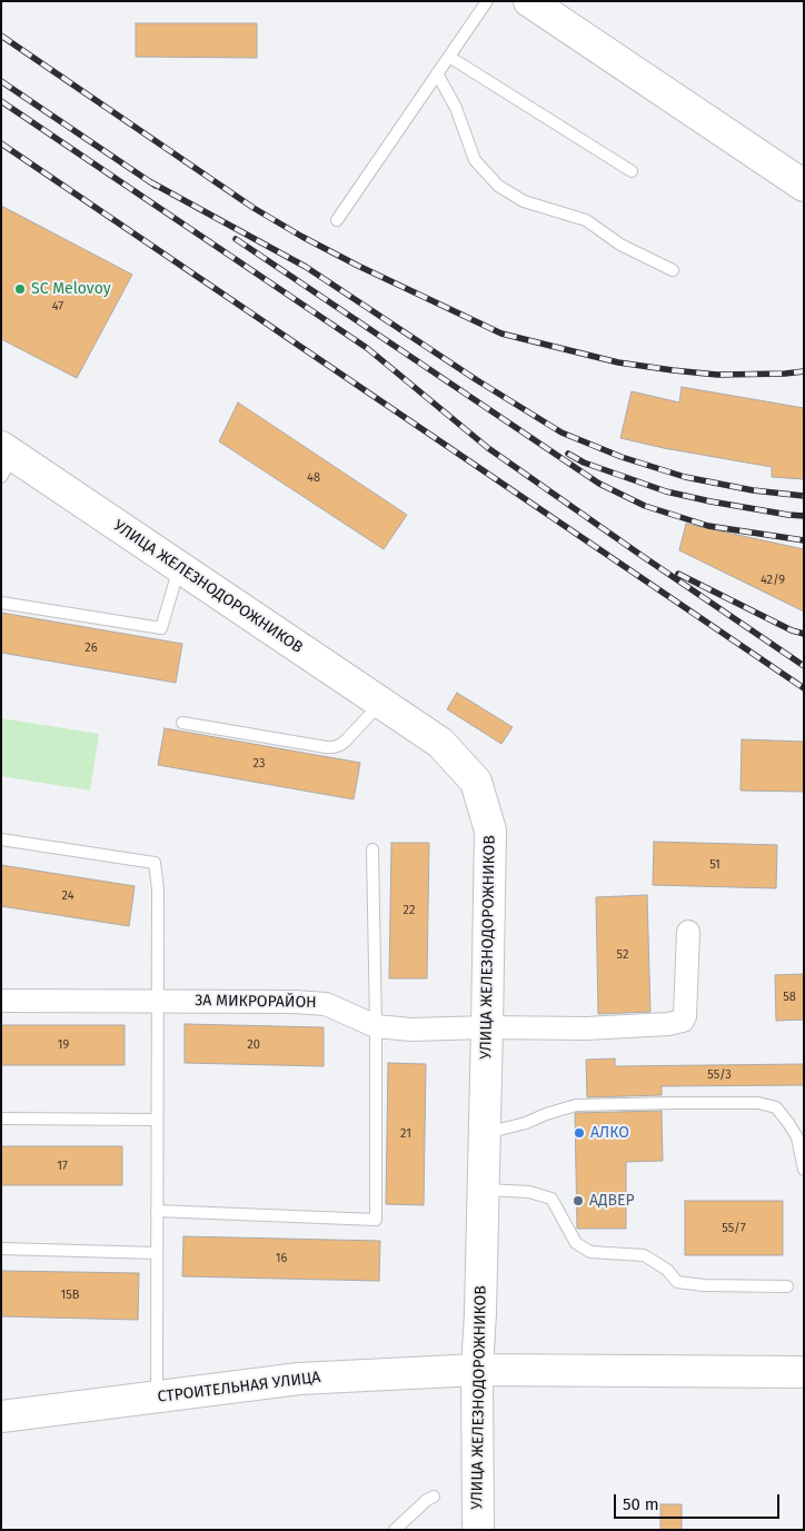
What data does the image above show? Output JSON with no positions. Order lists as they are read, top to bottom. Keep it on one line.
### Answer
{"streets":{"street":["УЛИЦА ЖЕЛЕЗНОДОРОЖНИКОВ","3А МИКРОРАЙОН","СТРОИТЕЛЬНАЯ УЛИЦА"]},"crossings":[["УЛИЦА ЖЕЛЕЗНОДОРОЖНИКОВ","3А МИКРОРАЙОН"],["УЛИЦА ЖЕЛЕЗНОДОРОЖНИКОВ","СТРОИТЕЛЬНАЯ УЛИЦА"]],"places":["SC Melovoy","АЛКО","АДВЕР"],"house_numbers":["47","48","42/9","26","23","51","24","22","52","58","19","20","55/3","21","17","55/7","16","15В"],"scale_bar":"50 m"}
